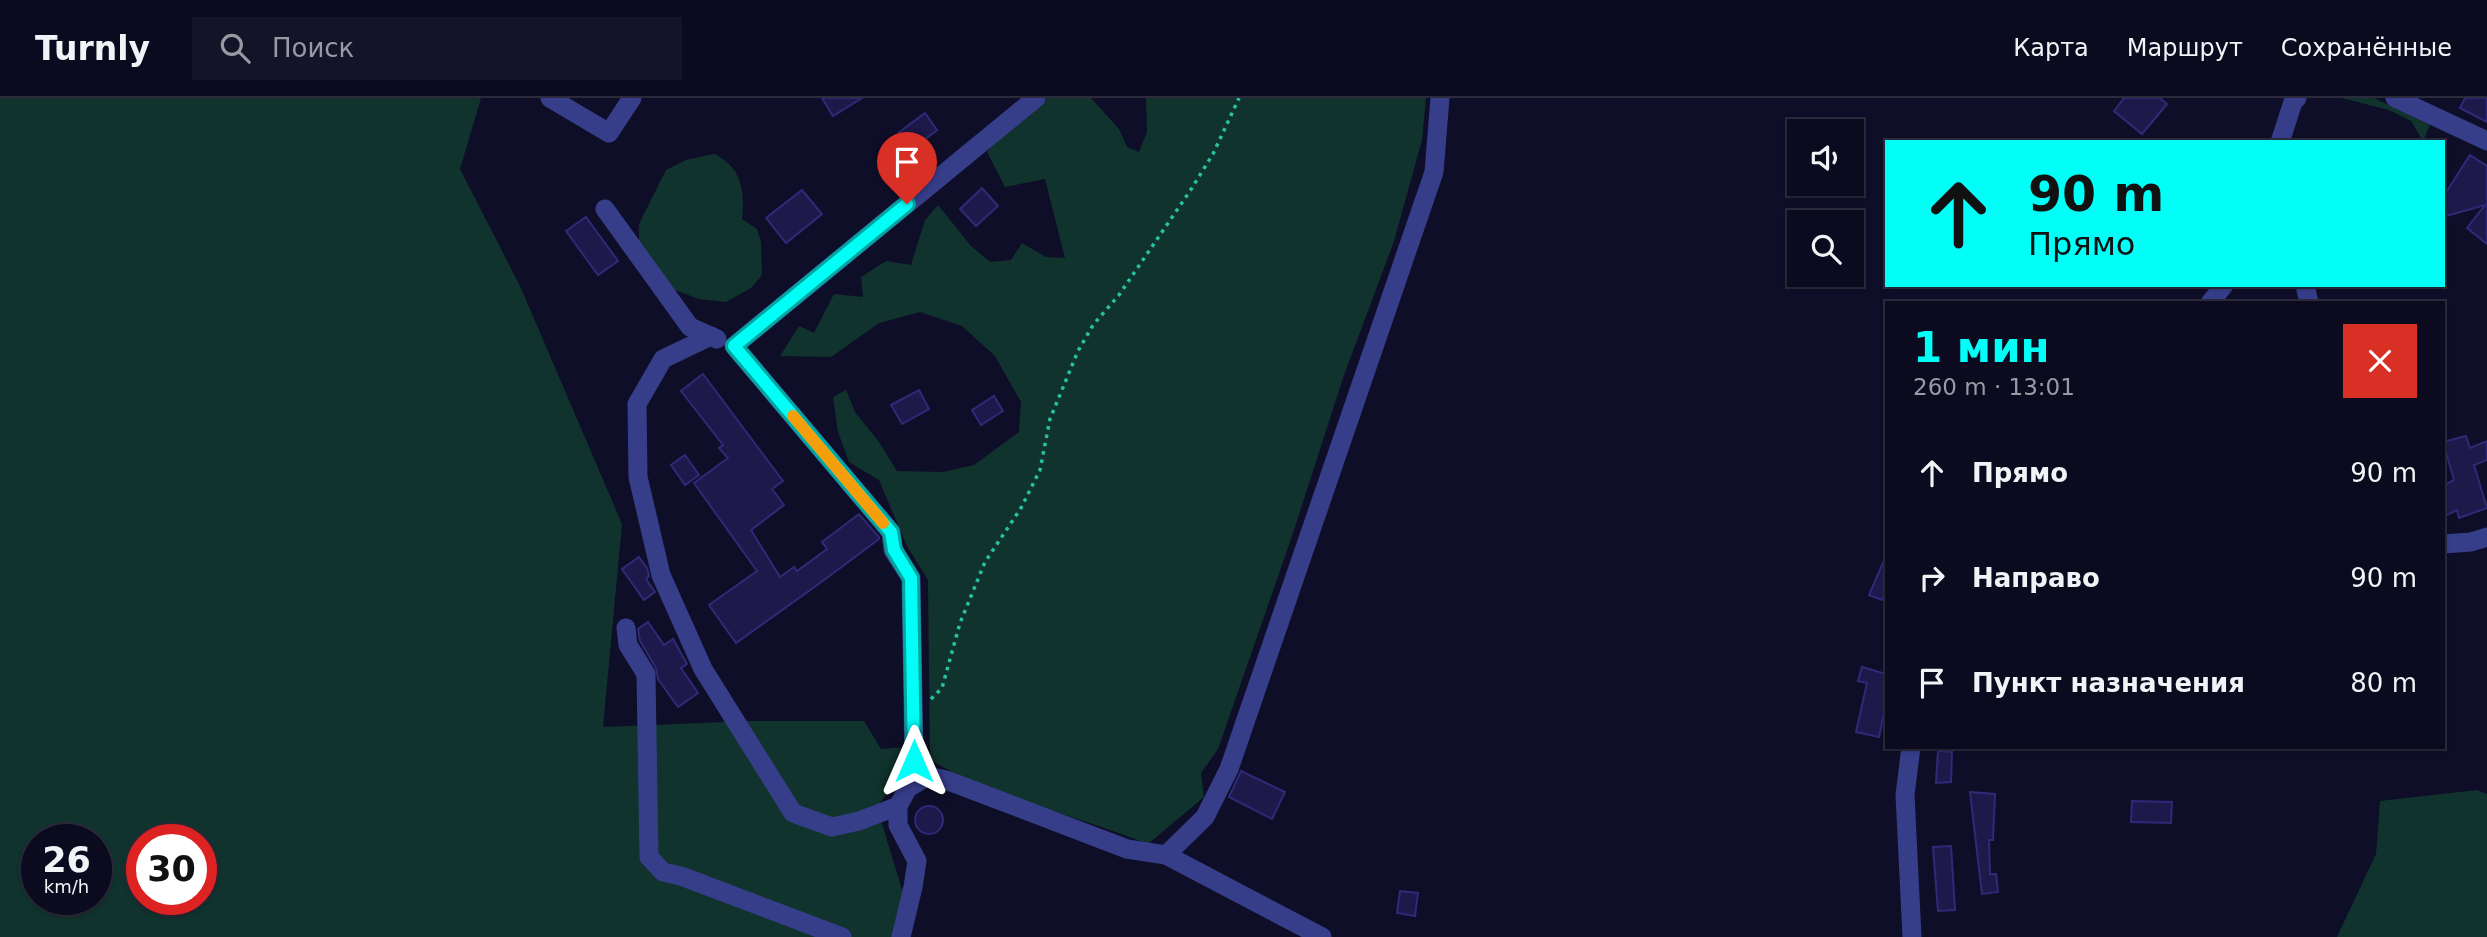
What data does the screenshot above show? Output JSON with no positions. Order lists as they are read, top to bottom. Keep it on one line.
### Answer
{"page":{"header":"Turnly","search":"Поиск","nav":["Карта","Маршрут","Сохранённые"],"turn":["90 m","Прямо"],"heading":["1 мин","260 m · 13:01"],"list":[{"name":"Прямо","value":"90 m"},{"name":"Направо","value":"90 m"},{"name":"Пункт назначения","value":"80 m"}],"speed":"26 km/h","limit":"30"}}
